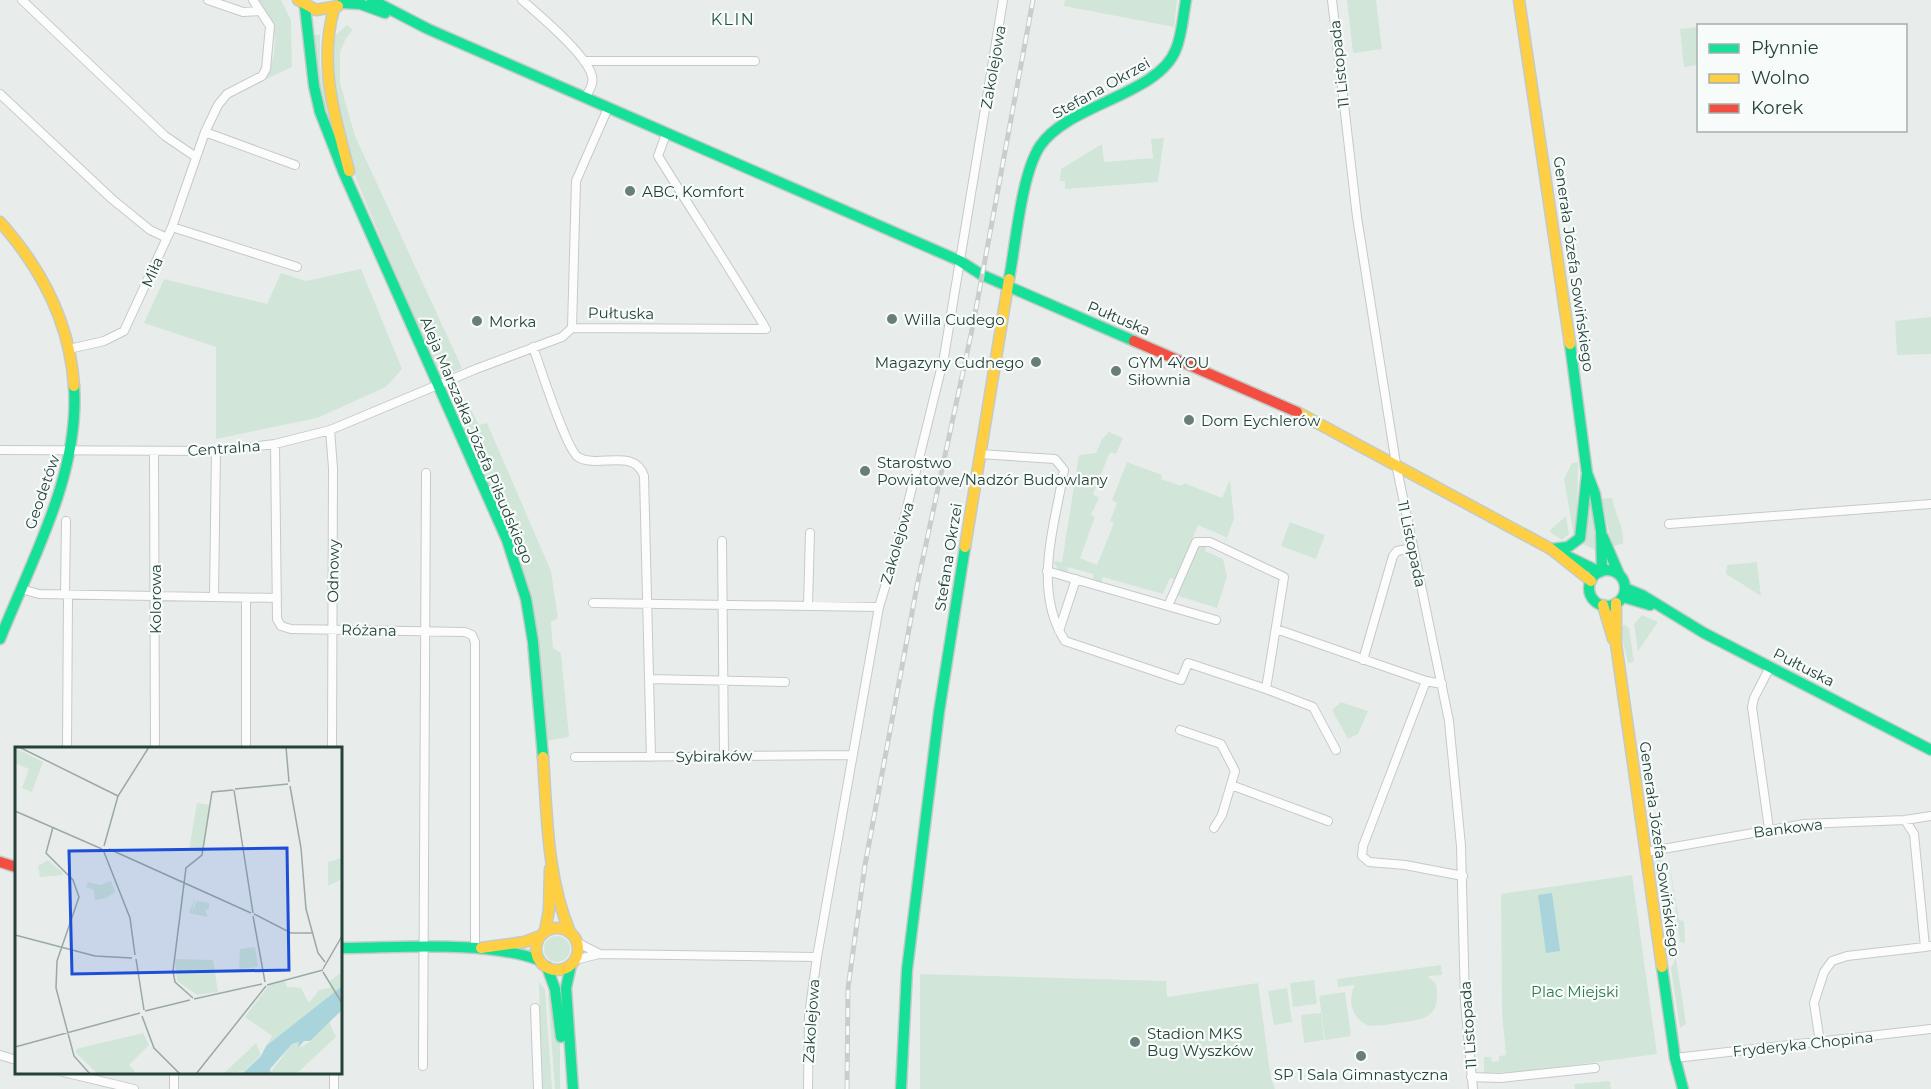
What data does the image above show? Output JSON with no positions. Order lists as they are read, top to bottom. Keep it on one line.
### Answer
{"streets":{"street":["11 Listopada","Zakolejowa","Stefana Okrzei","Generała Józefa Sowińskiego","Miła","Pułtuska","Aleja Marszałka Józefa Piłsudskiego","Centralna","Geodetów","Odnowy","Kolorowa","Różana","Sybiraków","Bankowa","Fryderyka Chopina"]},"crossings":[["11 Listopada","Pułtuska"],["Zakolejowa","Pułtuska"],["Zakolejowa","Sybiraków"],["Stefana Okrzei","Pułtuska"],["Generała Józefa Sowińskiego","Pułtuska"],["Generała Józefa Sowińskiego","Bankowa"],["Generała Józefa Sowińskiego","Fryderyka Chopina"],["Miła","Geodetów"],["Aleja Marszałka Józefa Piłsudskiego","Centralna"],["Centralna","Geodetów"],["Centralna","Odnowy"],["Centralna","Kolorowa"],["Odnowy","Różana"]],"districts":["KLIN"],"parks":["Plac Miejski"],"places":["ABC, Komfort","Willa Cudego","Morka","Magazyny Cudnego","GYM 4YOU Siłownia","Dom Eychlerów","Starostwo Powiatowe/Nadzór Budowlany","Stadion MKS Bug Wyszków","SP 1 Sala Gimnastyczna"],"legend":["Płynnie","Wolno","Korek"]}
